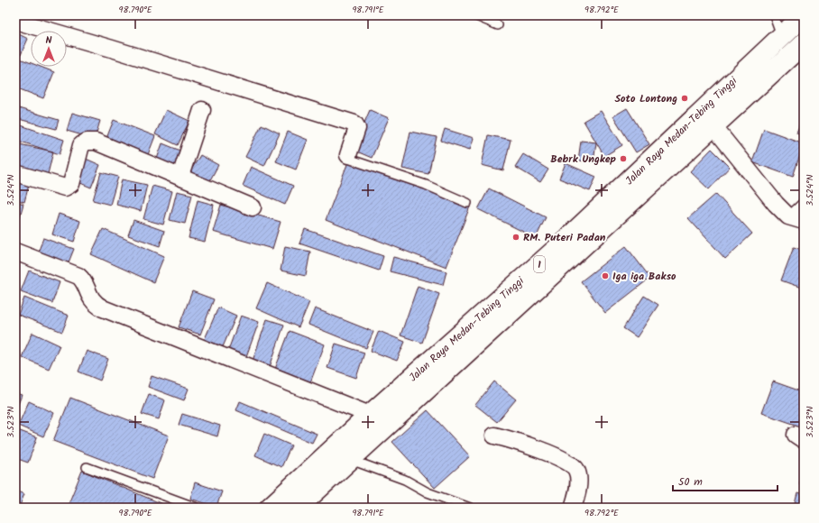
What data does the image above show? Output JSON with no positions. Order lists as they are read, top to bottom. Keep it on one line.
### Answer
{"streets":{"highway":["Jalan Raya Medan-Tebing Tinggi","1"]},"places":["Soto Lontong","Bebrk Ungkep","RM. Puteri Padan","Iga iga Bakso"],"scale_bar":"50 m","north":"top","coordinates":["98.790°E","98.791°E","98.792°E","3.524°N","3.523°N"]}
